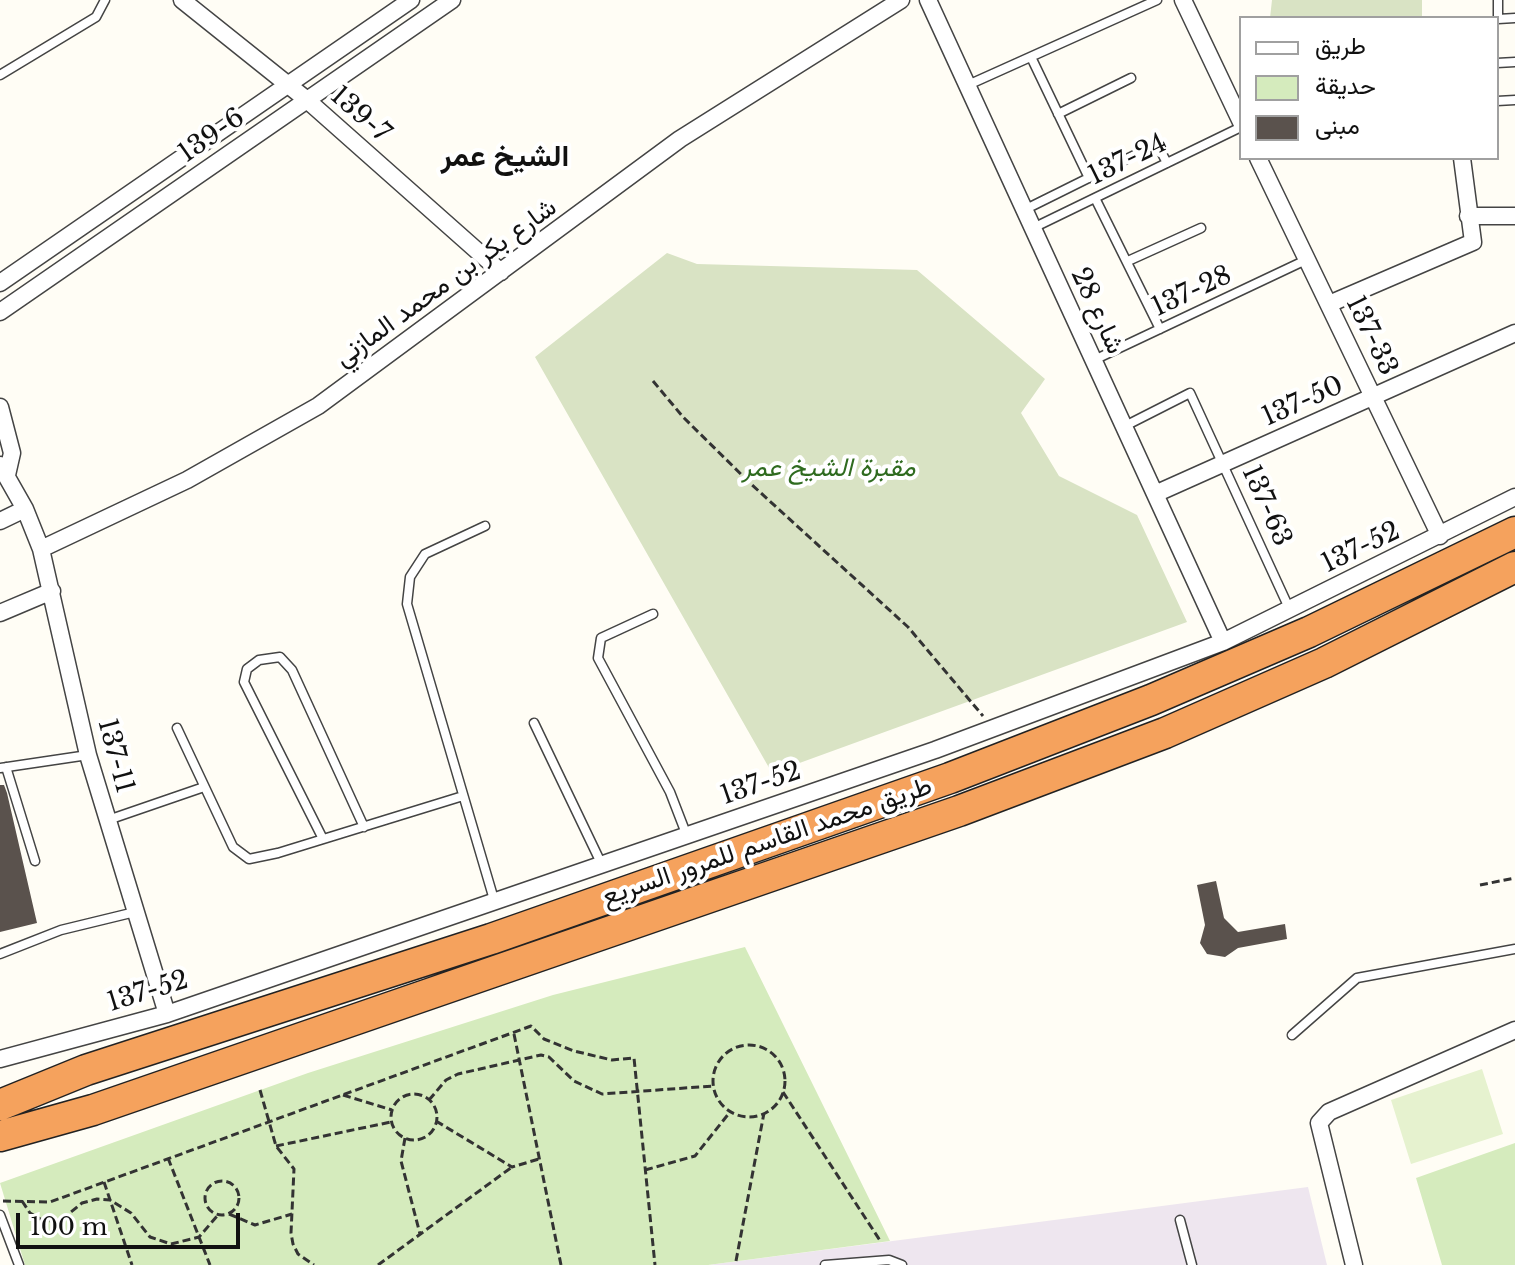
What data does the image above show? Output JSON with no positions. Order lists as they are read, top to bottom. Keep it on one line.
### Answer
{"streets":{"highway":["طريق محمد القاسم للمرور السريع"],"street":["139-7","139-6","شارع بكر بن محمد المازني","شارع 28","137-33","137-50","137-52","137-11"],"lane":["137-24","137-28","137-63"]},"crossings":[["139-7","139-6"],["139-7","شارع بكر بن محمد المازني"],["137-24","شارع 28"],["شارع بكر بن محمد المازني","137-11"],["137-28","شارع 28"],["137-28","137-33"],["شارع 28","137-50"],["شارع 28","137-63"],["شارع 28","137-52"],["137-33","137-50"],["137-33","137-52"],["137-50","137-63"],["137-63","137-52"],["137-52","137-11"]],"districts":["الشيخ عمر"],"parks":["مقبرة الشيخ عمر"],"legend":["طريق","حديقة","مبنى"],"scale_bar":"100 m"}
